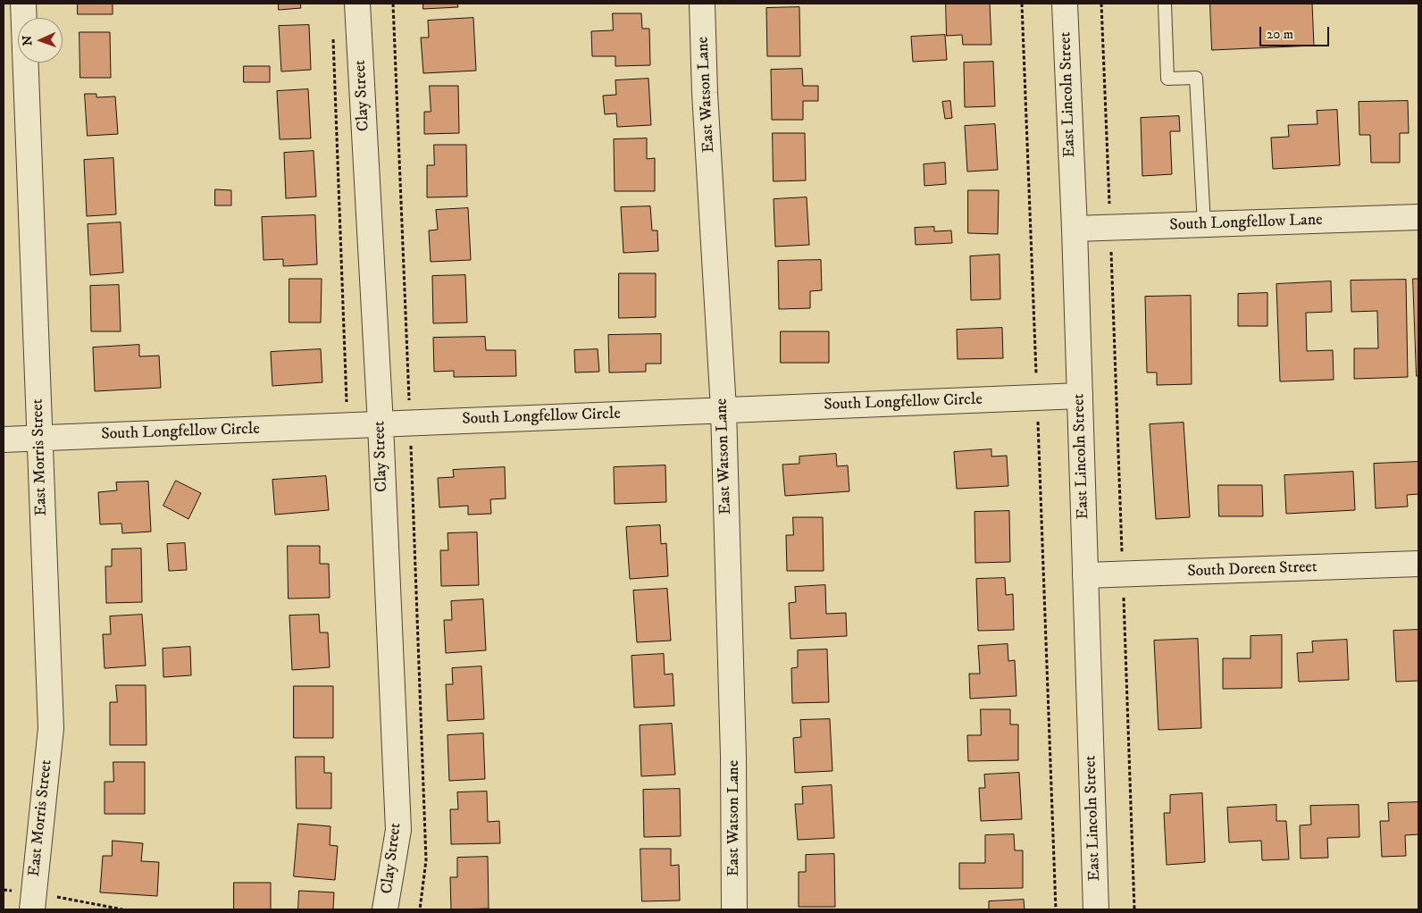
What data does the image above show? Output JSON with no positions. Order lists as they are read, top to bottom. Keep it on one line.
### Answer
{"streets":{"street":["East Watson Lane","East Lincoln Street","Clay Street","South Longfellow Lane","South Longfellow Circle","East Morris Street","South Doreen Street"]},"crossings":[["East Watson Lane","South Longfellow Circle"],["East Lincoln Street","South Longfellow Lane"],["East Lincoln Street","South Longfellow Circle"],["East Lincoln Street","South Doreen Street"],["Clay Street","South Longfellow Circle"],["South Longfellow Circle","East Morris Street"]],"scale_bar":"20 m","north":"left"}
